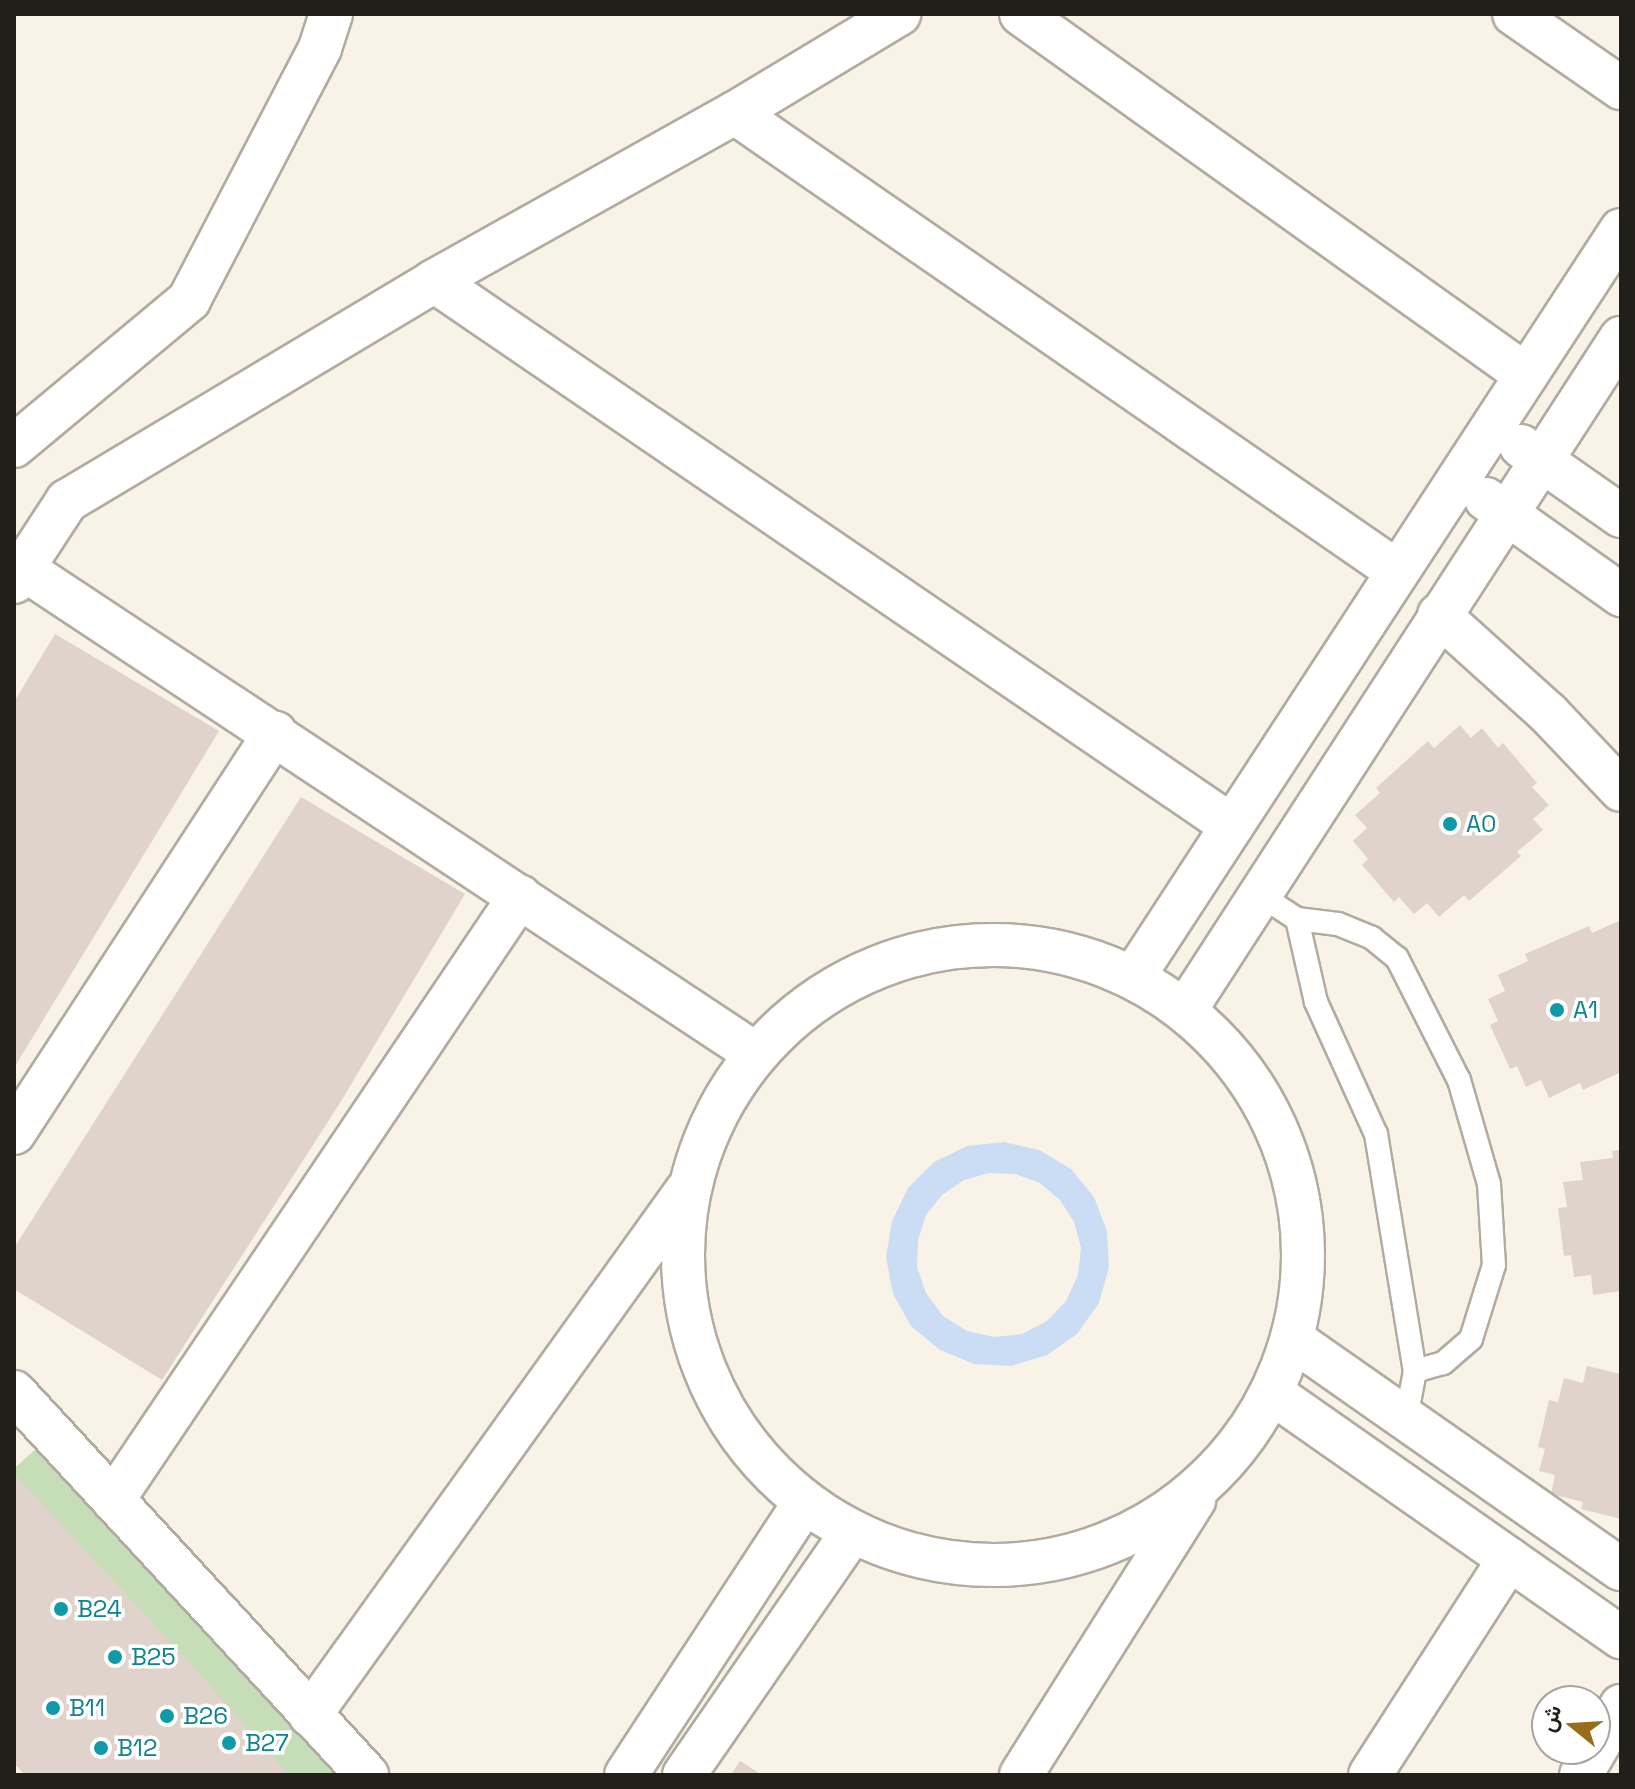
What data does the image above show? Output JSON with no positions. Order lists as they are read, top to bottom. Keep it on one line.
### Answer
{"places":["A0","A1","B24","B25","B11","B26","B27","B12"],"north":"left"}
